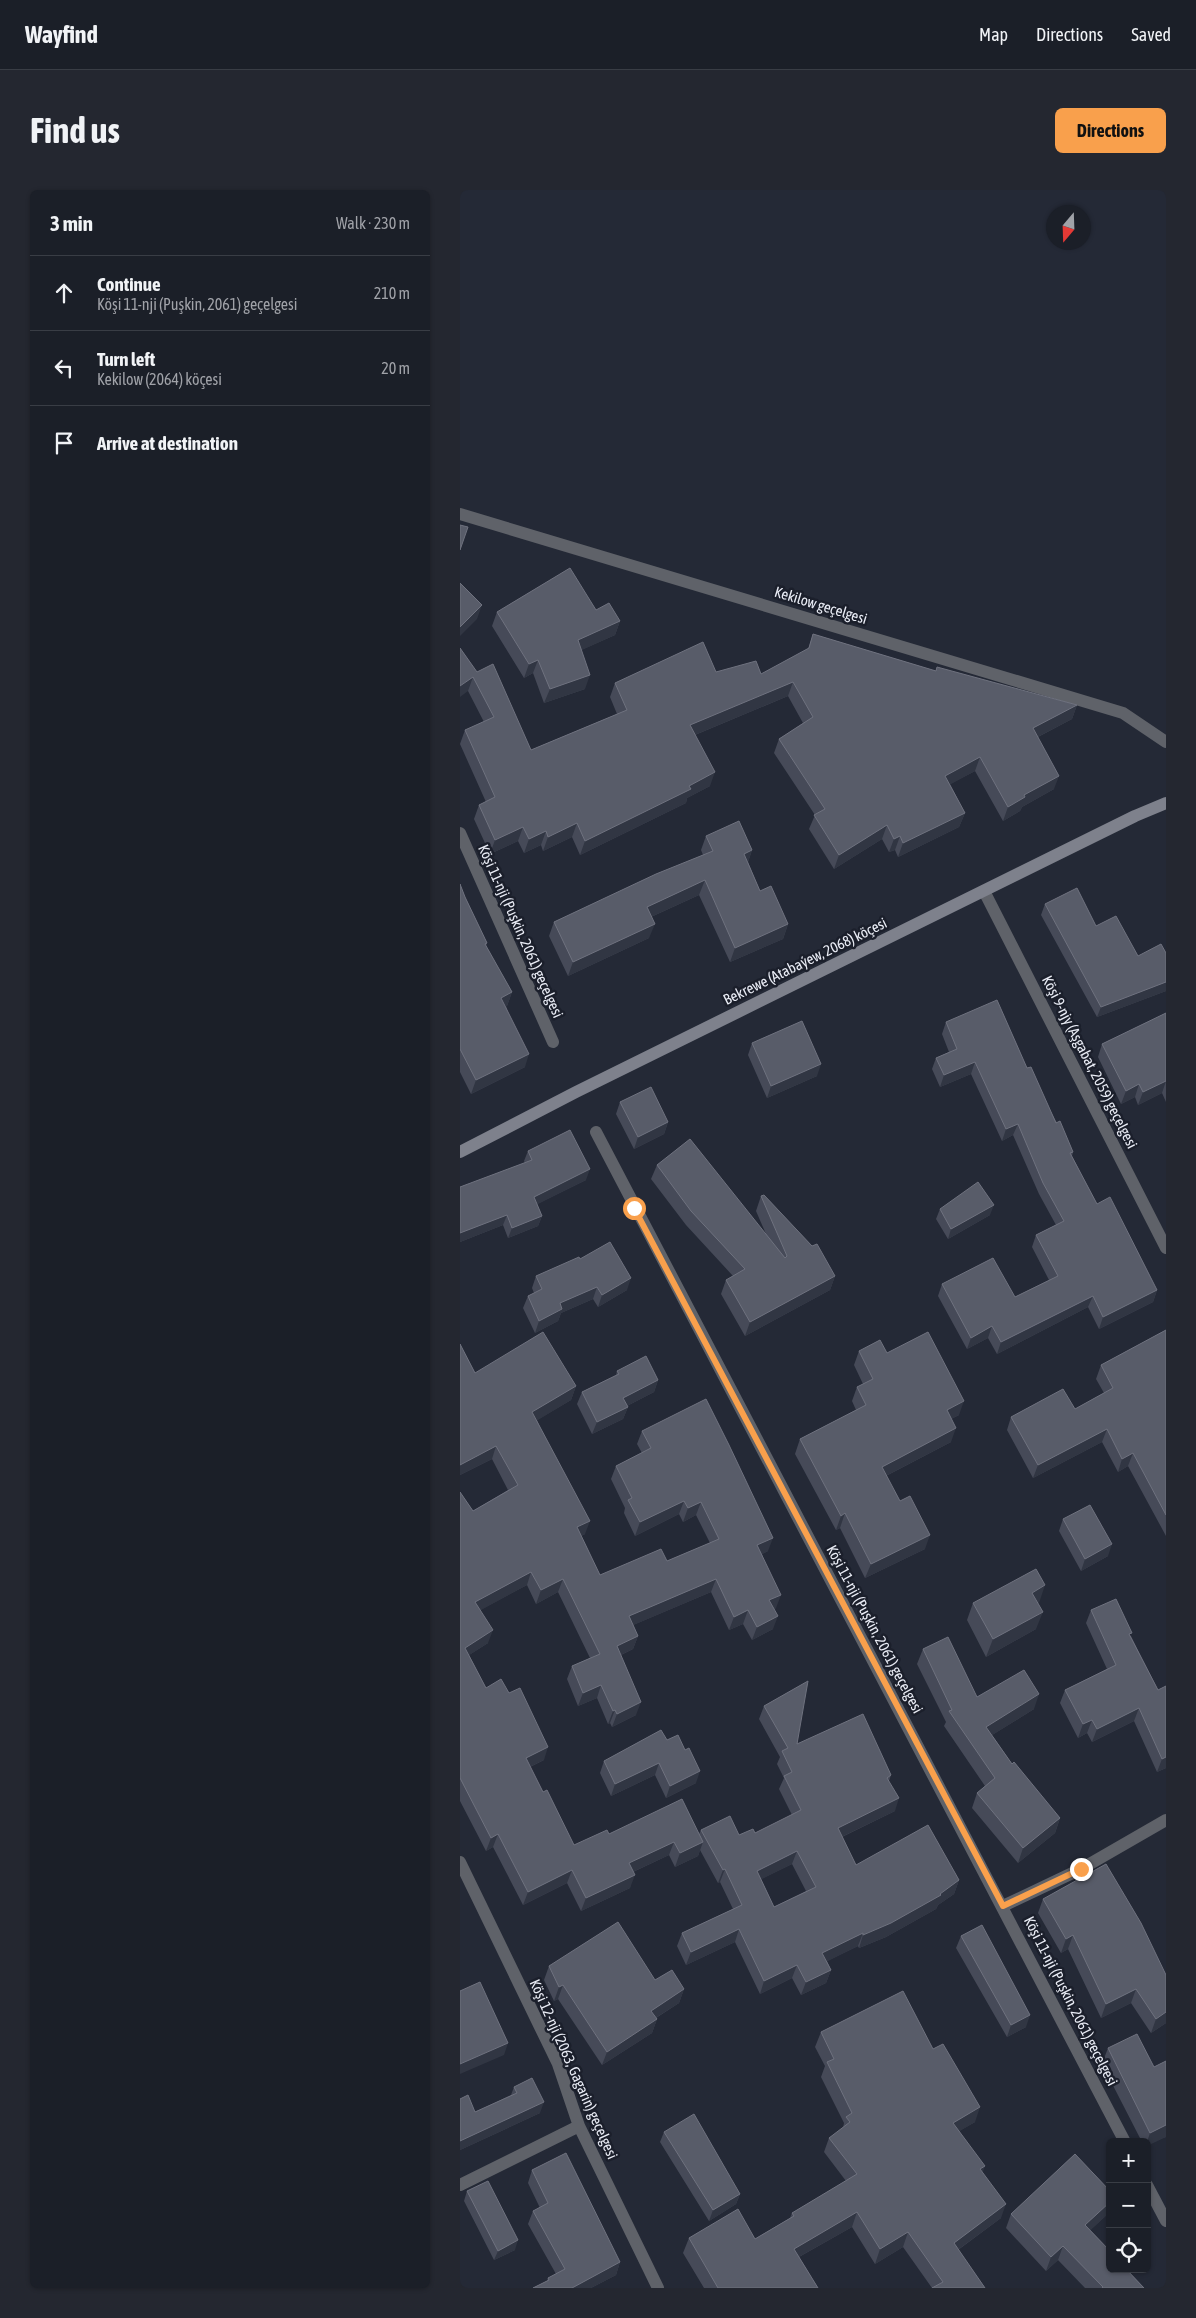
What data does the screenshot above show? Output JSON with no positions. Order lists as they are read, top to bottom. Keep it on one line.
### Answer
{"streets":{"main road":["Bekrewe (Atabaýew, 2068) köçesi"],"street":["Kekilow geçelgesi","Köşi 11-nji (Puşkin, 2061) geçelgesi","Köşi 9-njy (Aşgabat, 2059) geçelgesi","Köşi 12-nji (2063, Gagarin) geçelgesi"]},"crossings":[["Bekrewe (Atabaýew, 2068) köçesi","Köşi 9-njy (Aşgabat, 2059) geçelgesi"]],"north":"bottom","page":{"header":"Wayfind","nav":["Map","Directions","Saved"],"buttons":"Directions","title":"Find us","heading":["3 min","Walk · 230 m"],"list":[["Continue","Köşi 11-nji (Puşkin, 2061) geçelgesi","210 m"],["Turn left","Kekilow (2064) köçesi","20 m"],"Arrive at destination"],"map_buttons":["+","−"]}}
